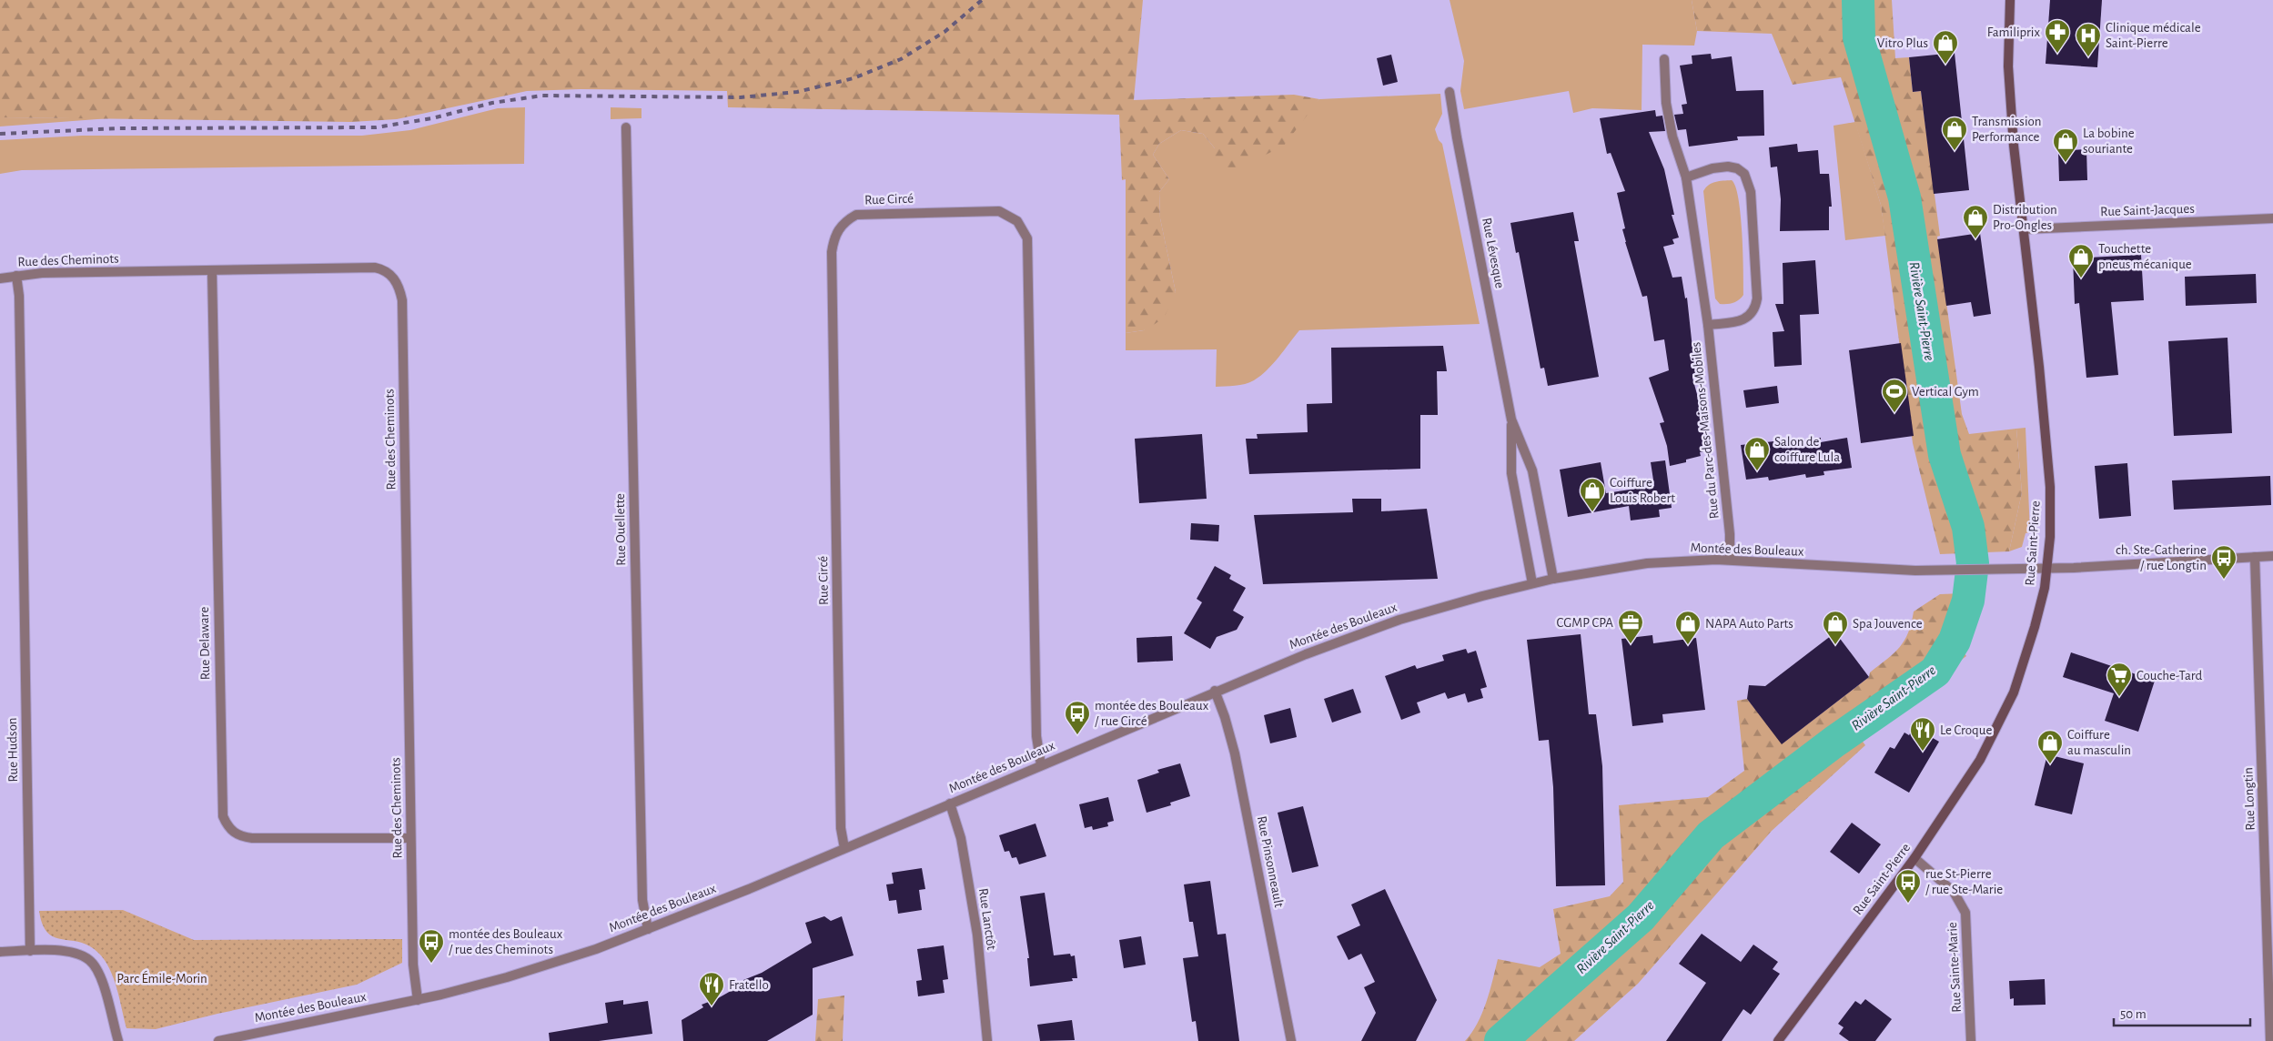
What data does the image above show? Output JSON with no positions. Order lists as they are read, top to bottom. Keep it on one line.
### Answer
{"streets":{"main road":["Rue Saint-Pierre"],"street":["Rue Circé","Rue Saint-Jacques","Rue Lévesque","Rue des Cheminots","Rue du Parc-des-Maisons-Mobiles","Rue Ouellette","Montée des Bouleaux","Rue Delaware","Rue Hudson","Rue Longtin","Rue Pinsonneault","Rue Lanctôt","Rue Sainte-Marie"]},"crossings":[["Rue Circé","Montée des Bouleaux"],["Rue Saint-Jacques","Rue Saint-Pierre"],["Rue Lévesque","Montée des Bouleaux"],["Rue des Cheminots","Montée des Bouleaux"],["Rue des Cheminots","Rue Delaware"],["Rue des Cheminots","Rue Hudson"],["Rue du Parc-des-Maisons-Mobiles","Montée des Bouleaux"],["Rue Ouellette","Montée des Bouleaux"],["Rue Saint-Pierre","Montée des Bouleaux"],["Rue Saint-Pierre","Rue Sainte-Marie"],["Montée des Bouleaux","Rue Longtin"],["Montée des Bouleaux","Rue Pinsonneault"],["Montée des Bouleaux","Rue Lanctôt"]],"water":["Rivière Saint-Pierre"],"parks":["Parc Émile-Morin"],"places":{"pharmacy":["Familiprix"],"hospital":["Clinique médicale Saint-Pierre"],"shop":["Vitro Plus","Transmission Performance","La bobine souriante","Distribution Pro-Ongles","Touchette pneus mécanique","Salon de coiffure Lula","Coiffure Louis Robert","NAPA Auto Parts","Spa Jouvence","Coiffure au masculin"],"sports":["Vertical Gym"],"bus stop":["ch. Ste-Catherine / rue Longtin","montée des Bouleaux / rue Circé","rue St-Pierre / rue Ste-Marie","montée des Bouleaux / rue des Cheminots"],"office":["CGMP CPA"],"supermarket":["Couche-Tard"],"restaurant":["Le Croque","Fratello"]},"scale_bar":"50 m"}
